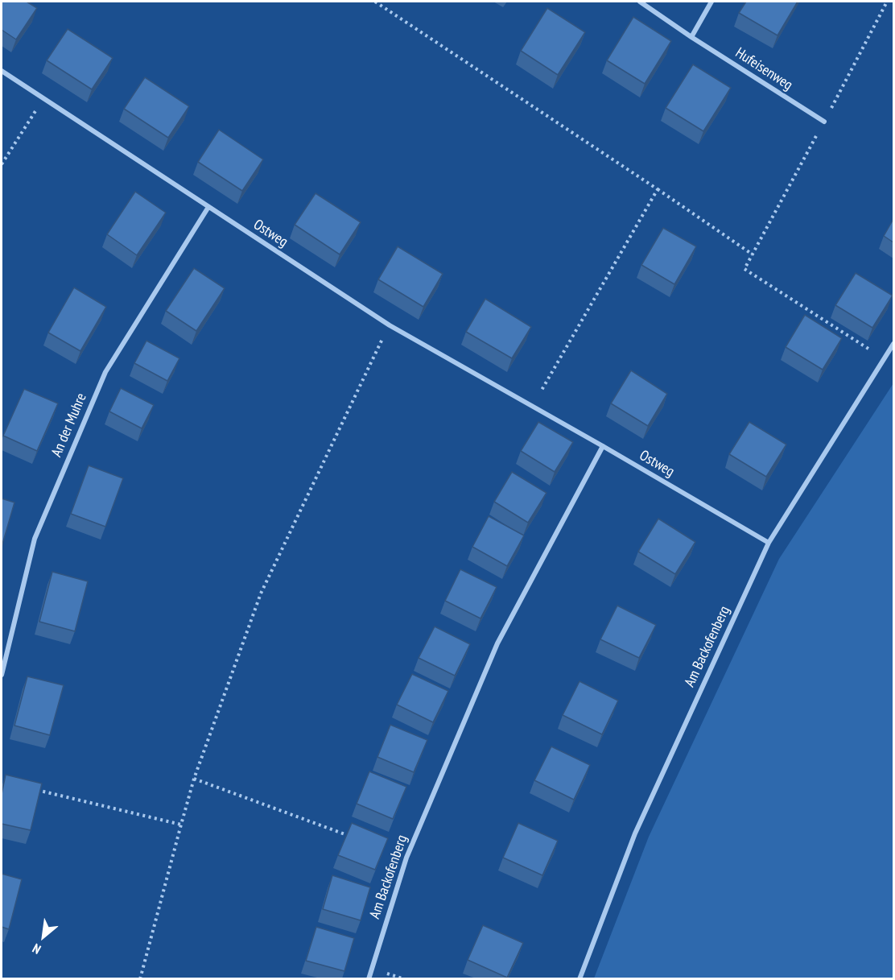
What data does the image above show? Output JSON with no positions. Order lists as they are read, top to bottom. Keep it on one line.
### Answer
{"streets":{"street":["Hufeisenweg","Ostweg","An der Muhre","Am Backofenberg"]},"crossings":[["Ostweg","An der Muhre"],["Ostweg","Am Backofenberg"]],"north":"bottom left"}
